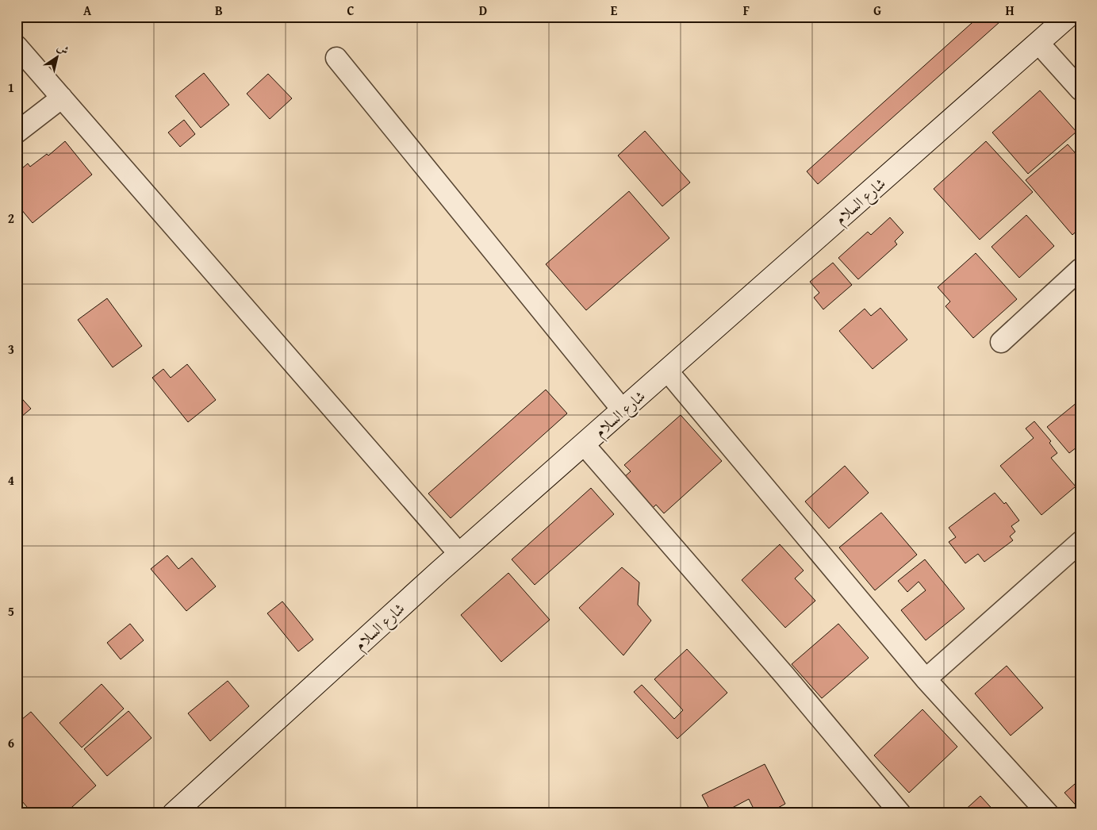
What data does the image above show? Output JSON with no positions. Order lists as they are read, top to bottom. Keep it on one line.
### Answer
{"streets":{"main road":["شارع السلام"]},"north":"top right","grid":{"columns":["A","B","C","D","E","F","G","H"],"rows":["1","2","3","4","5","6"]}}
